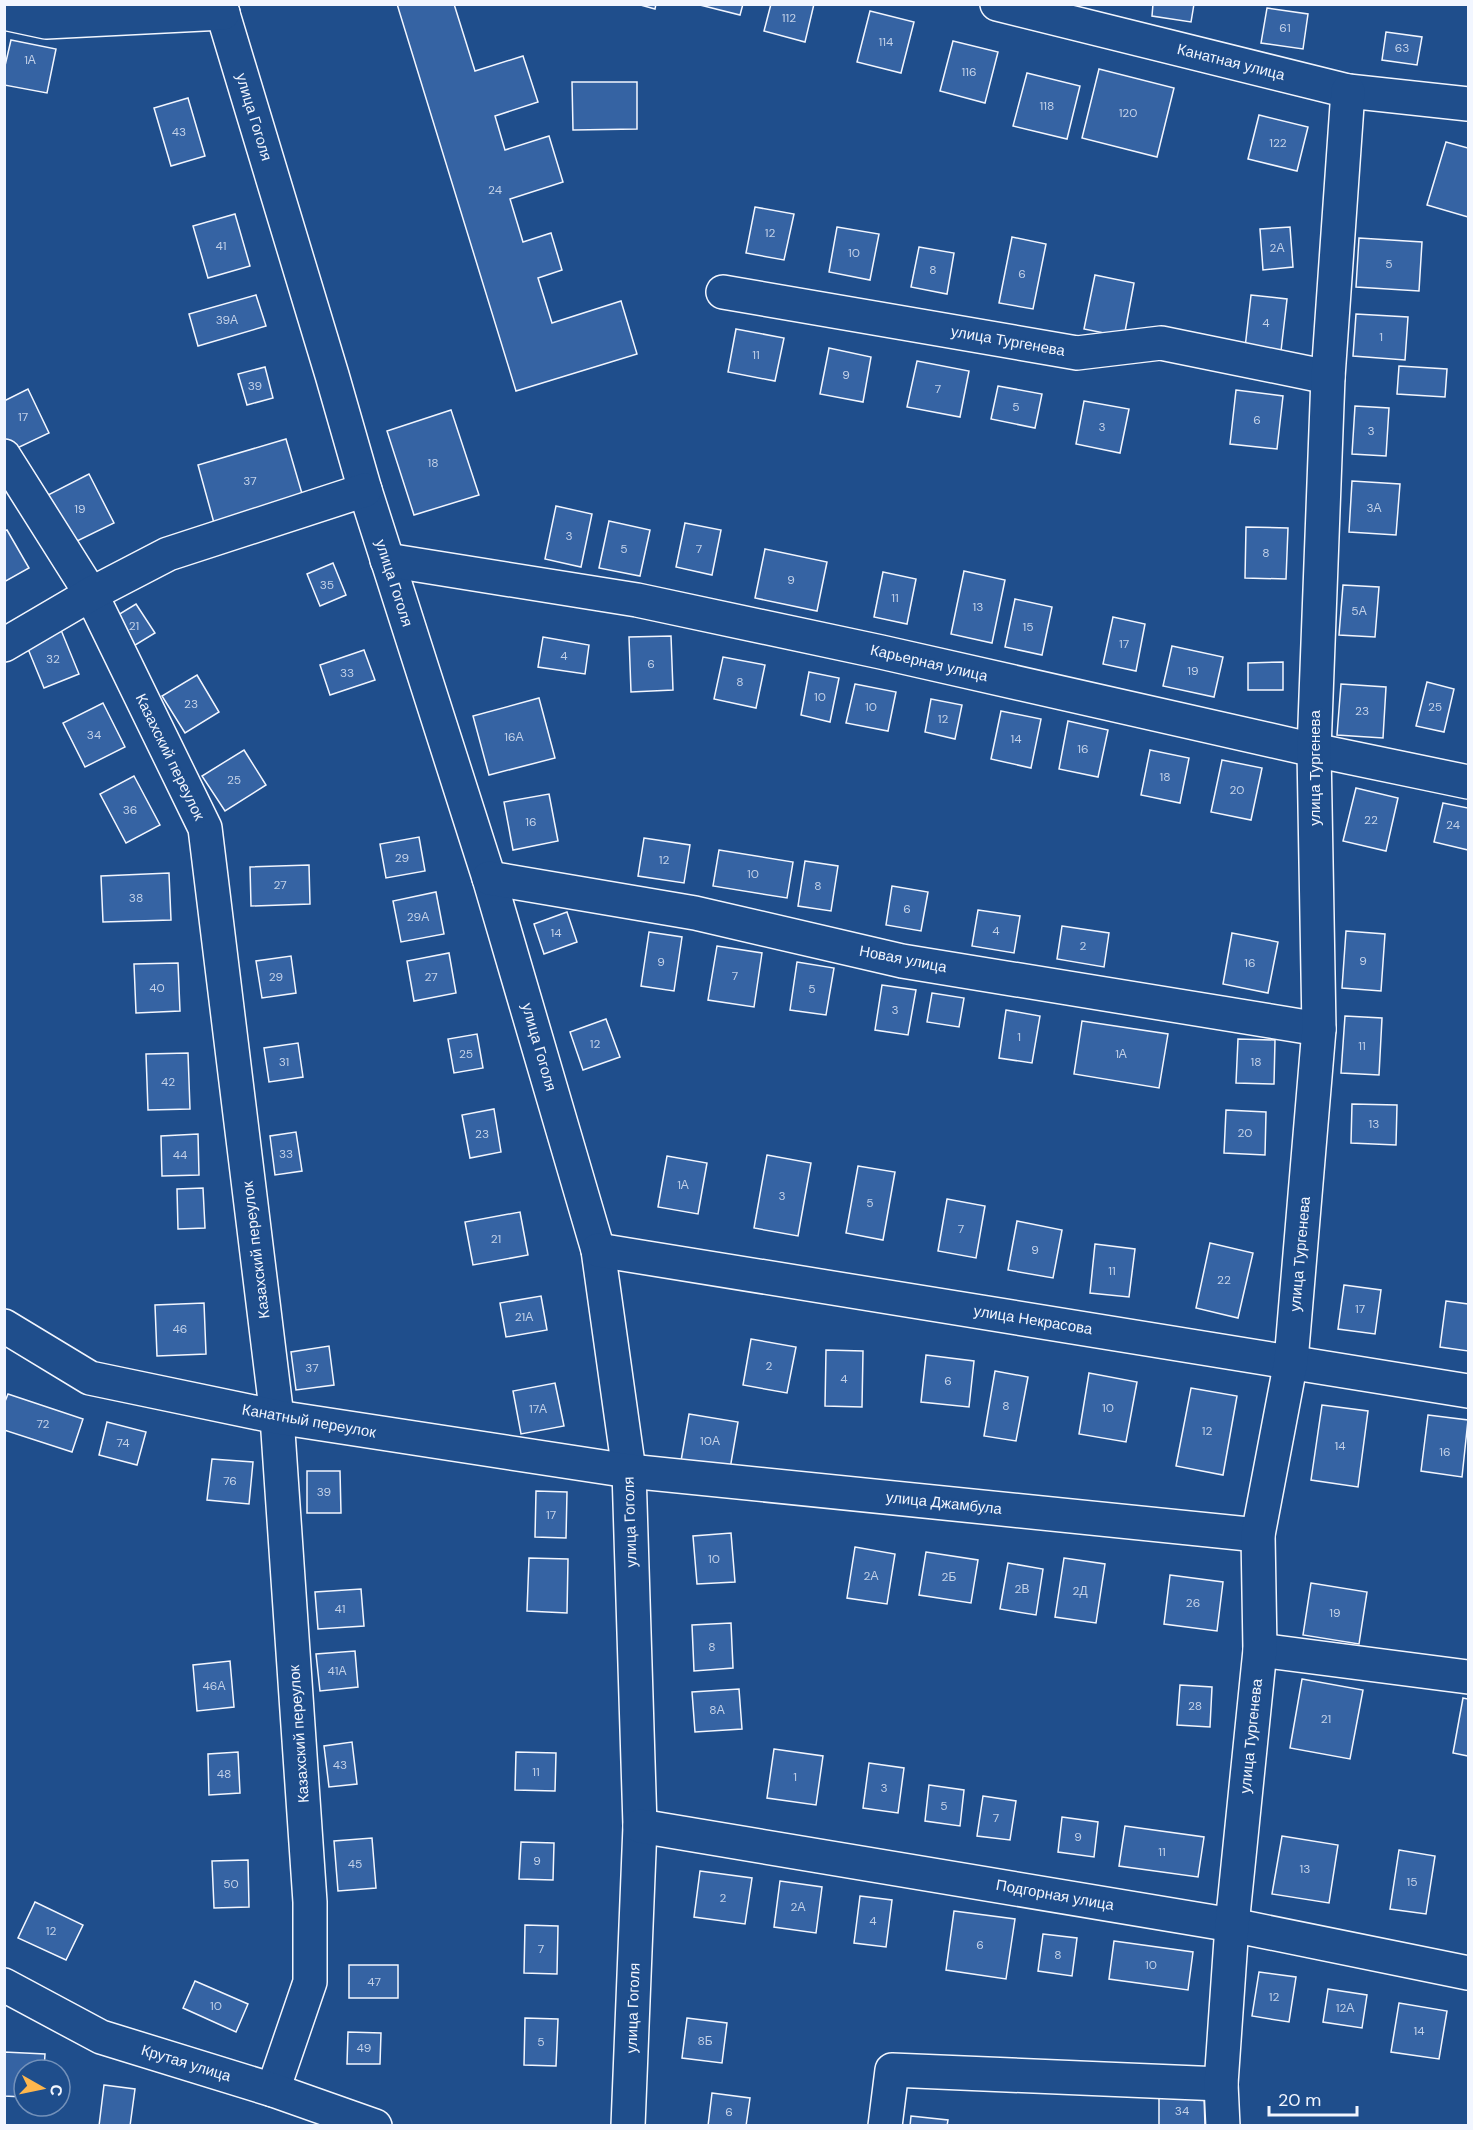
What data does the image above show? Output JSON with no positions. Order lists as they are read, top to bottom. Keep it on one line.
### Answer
{"streets":{"street":["Канатная улица","улица Гоголя","улица Тургенева","Карьерная улица","Казахский переулок","Новая улица","улица Некрасова","Канатный переулок","улица Джамбула","Подгорная улица","Крутая улица"]},"crossings":[["Канатная улица","улица Тургенева"],["улица Гоголя","Карьерная улица"],["улица Гоголя","Новая улица"],["улица Гоголя","улица Некрасова"],["улица Гоголя","Канатный переулок"],["улица Гоголя","улица Джамбула"],["улица Гоголя","Подгорная улица"],["улица Тургенева","Карьерная улица"],["улица Тургенева","Новая улица"],["улица Тургенева","улица Некрасова"],["улица Тургенева","улица Джамбула"],["улица Тургенева","Подгорная улица"],["Казахский переулок","Канатный переулок"],["Казахский переулок","Крутая улица"],["Канатный переулок","улица Джамбула"]],"house_numbers":["112","61","114","63","1А","116","118","120","43","122","24","12","41","2А","10","5","8","6","39А","4","1","11","9","39","7","5","17","6","3","3","18","37","3А","19","3","5","7","8","9","35","11","13","5А","21","15","17","4","32","6","19","33","8","10","23","10","25","23","12","34","16А","14","16","18","25","20","36","22","16","24","29","12","10","27","8","38","6","29А","4","14","2","9","9","16","7","29","27","40","5","3","1","12","11","25","1А","31","18","42","13","20","23","33","44","1А","3","5","7","21","9","11","22","17","21А","46","2","37","4","6","8","10","17А","72","12","10А","74","14","16","76","39","17","10","2А","2Б","2В","2Д","26","41","19","8","41А","46А","28","8А","21","43","11","48","1","3","5","7","9","11","9","45","13","15","50","2","2А","4","12","6","7","8","10","47","12","10","12А","14","8Б","5","49","34","6"],"scale_bar":"20 m","north":"right"}
